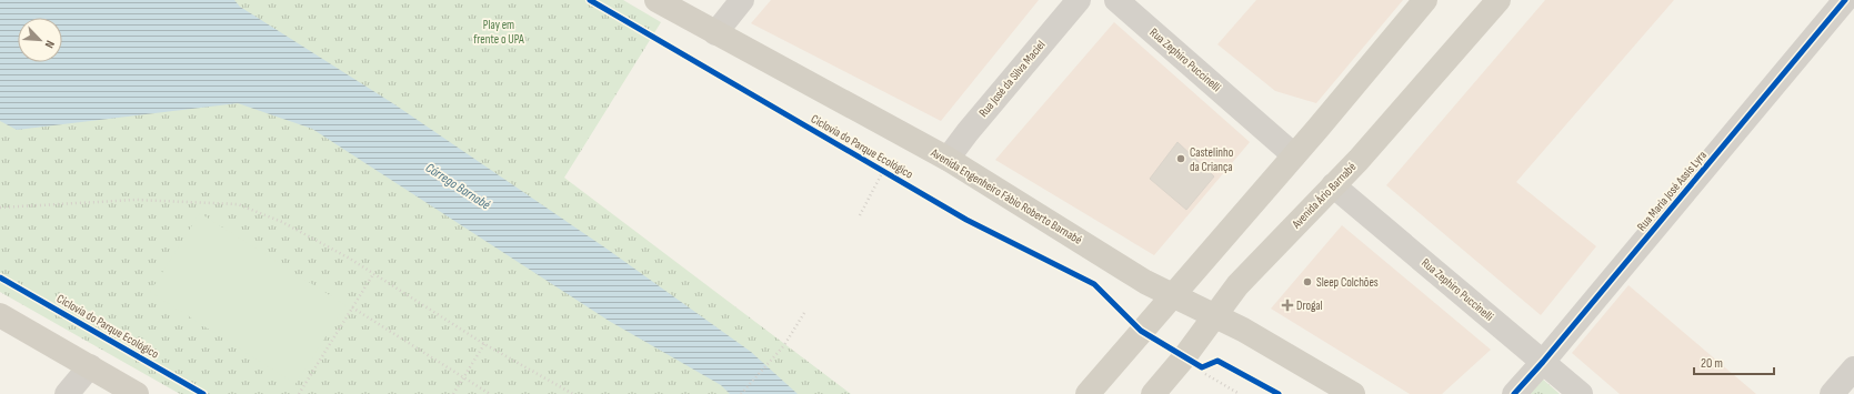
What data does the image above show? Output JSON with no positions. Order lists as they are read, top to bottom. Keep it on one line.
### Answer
{"streets":{"main road":["Avenida Ário Barnabé","Avenida Engenheiro Fábio Roberto Barnabé"],"street":["Rua Zephiro Puccinelli","Rua José da Silva Maciel","Rua Maria José Assis Lyra"],"cycle path":["Ciclovia do Parque Ecológico"]},"crossings":[["Rua Zephiro Puccinelli","Rua Maria José Assis Lyra"],["Rua Zephiro Puccinelli","Avenida Ário Barnabé"],["Rua José da Silva Maciel","Avenida Engenheiro Fábio Roberto Barnabé"],["Avenida Ário Barnabé","Avenida Engenheiro Fábio Roberto Barnabé"]],"water":["Córrego Barnabé"],"parks":["Play em frente o UPA"],"places":{"other":["Castelinho da Criança","Sleep Colchões"],"health":["Drogal"]},"scale_bar":"20 m","north":"bottom right"}
